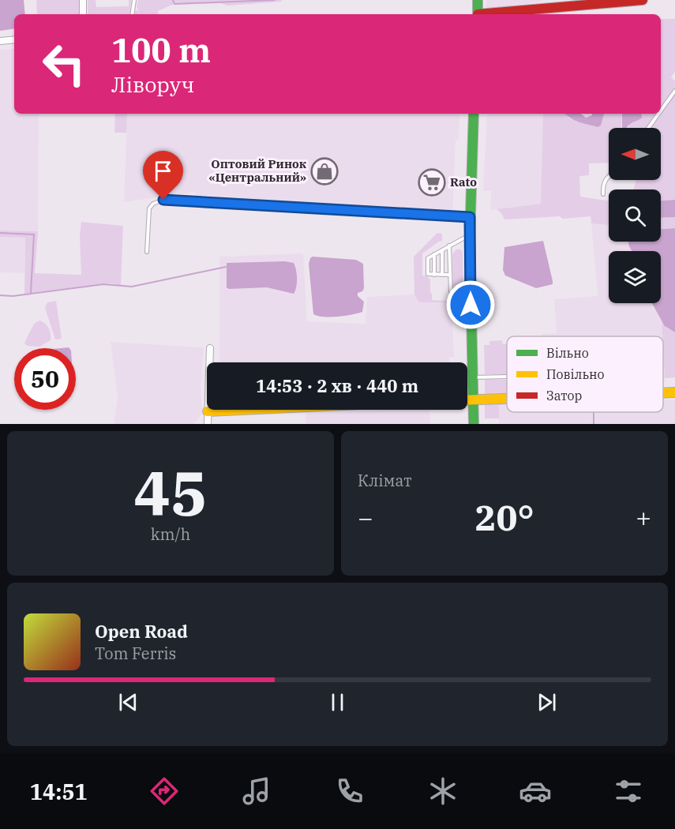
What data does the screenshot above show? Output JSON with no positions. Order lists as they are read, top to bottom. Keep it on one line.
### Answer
{"places":{"shop":["Оптовий Ринок «Центральний»"],"supermarket":["Rato"]},"legend":["Вільно","Повільно","Затор"],"north":"left","page":{"turn":["100 m","Ліворуч"],"limit":"50","trip":"14:53 · 2 хв · 440 m","tile":[["45","km/h"],"Клімат"],"heat":["−","20°","+"],"song":["Open Road","Tom Ferris"],"tabs":"14:51"}}
